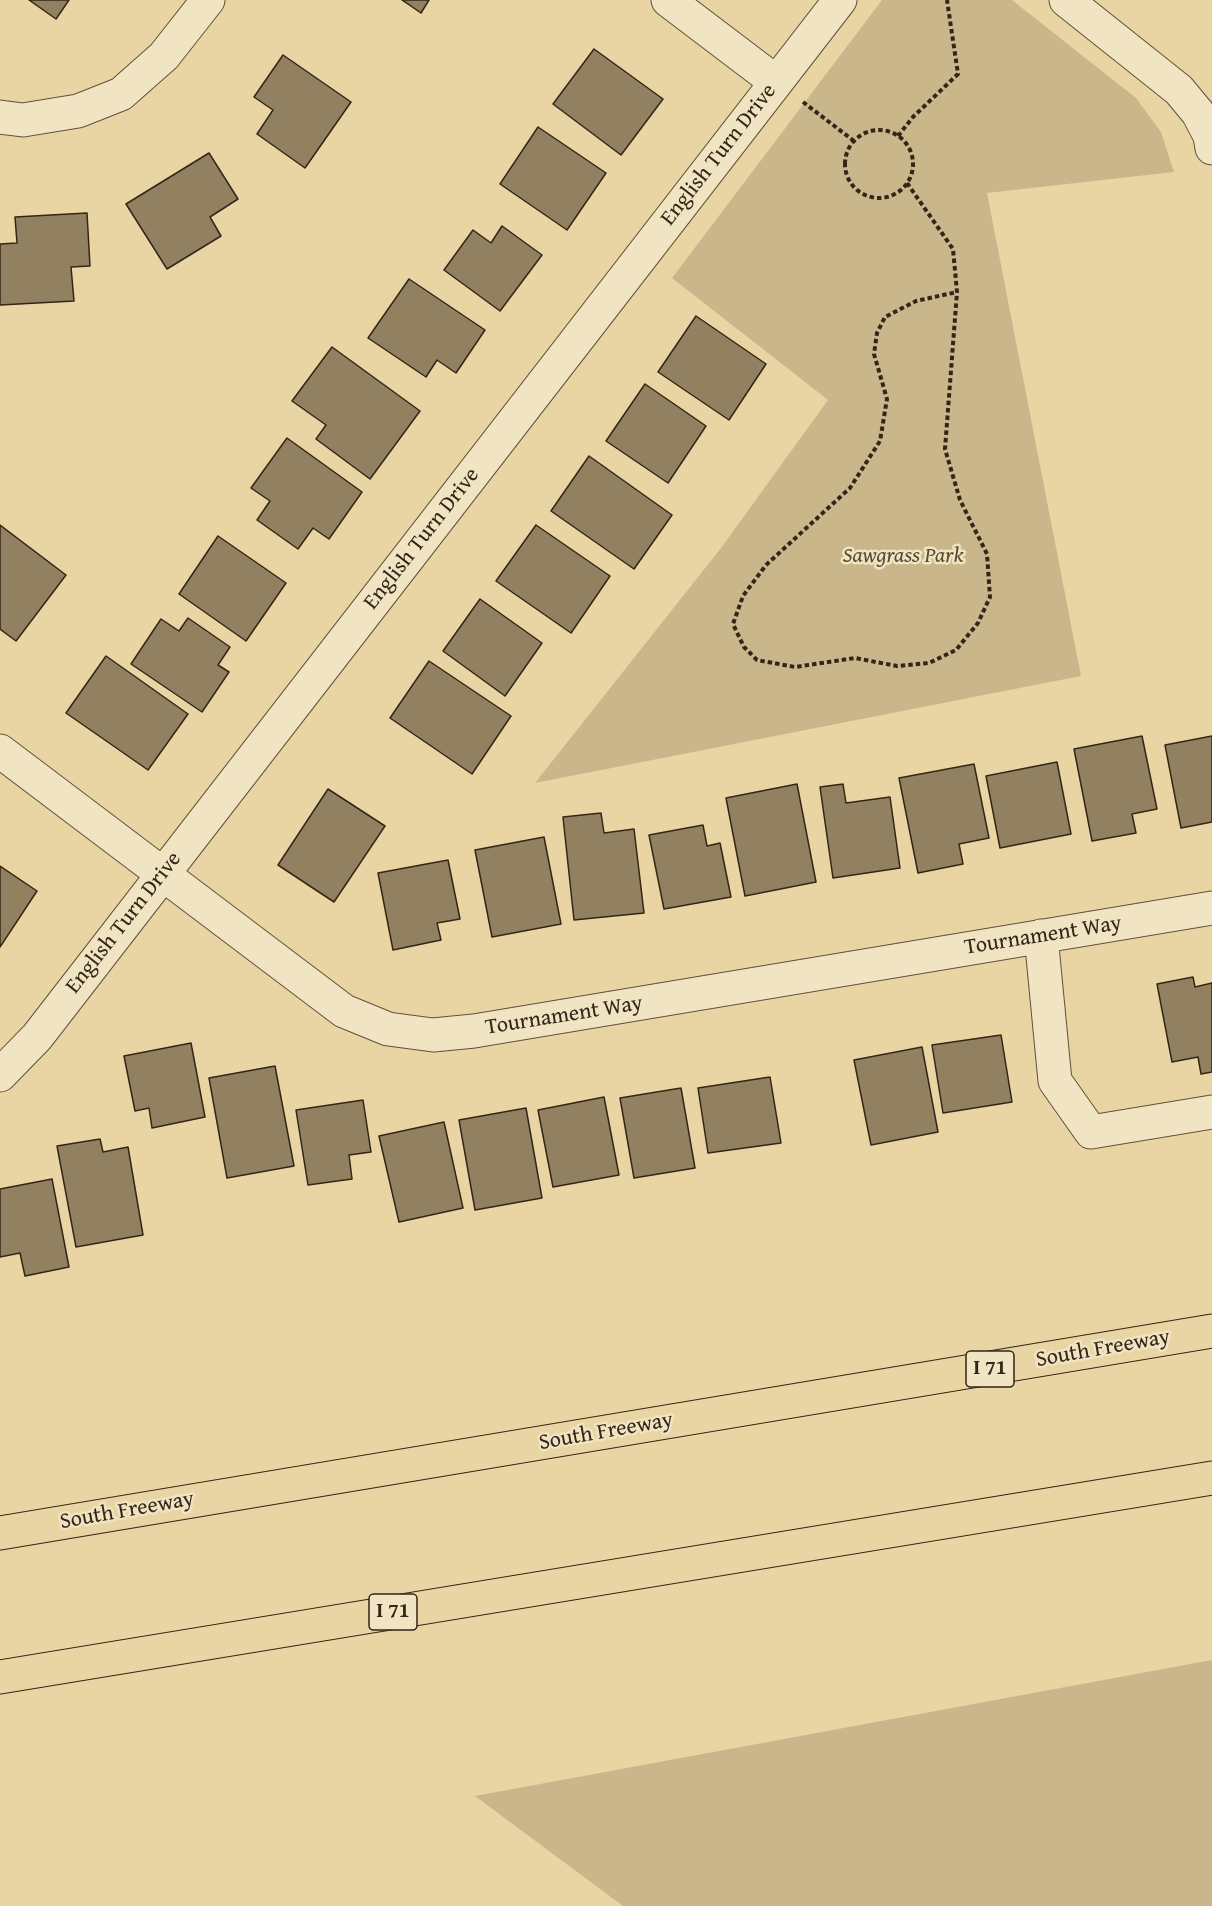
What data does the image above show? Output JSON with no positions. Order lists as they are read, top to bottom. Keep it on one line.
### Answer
{"streets":{"highway":["South Freeway","I 71"],"street":["English Turn Drive","Tournament Way"]},"crossings":[["English Turn Drive","Tournament Way"]],"parks":["Sawgrass Park"]}
